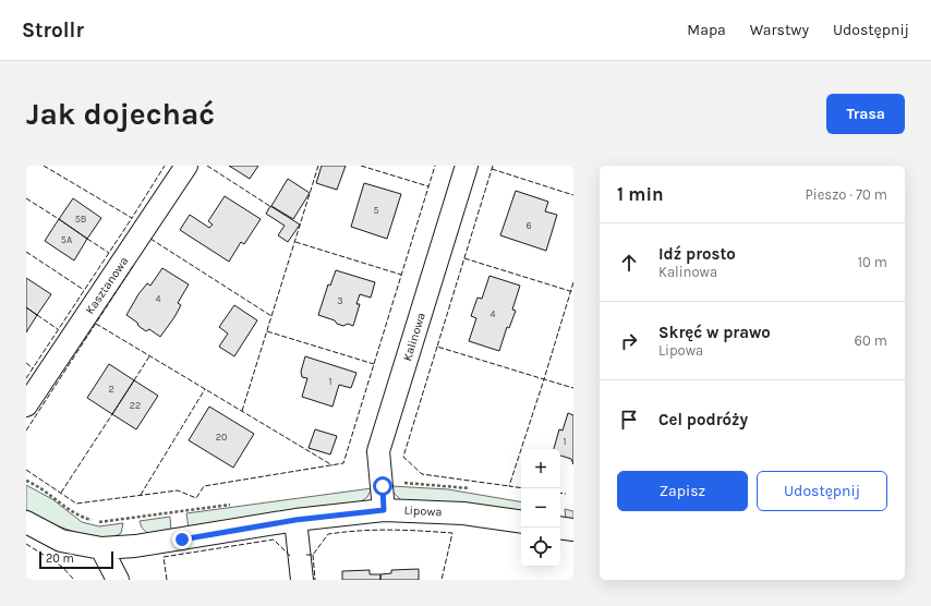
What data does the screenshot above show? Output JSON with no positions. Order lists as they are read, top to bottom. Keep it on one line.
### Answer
{"streets":{"street":["Kasztanowa","Kalinowa","Lipowa"]},"crossings":[["Kalinowa","Lipowa"]],"house_numbers":["5","5B","6","5A","4","3","4","1","2","22","20","1"],"scale_bar":"20 m","page":{"header":"Strollr","nav":["Mapa","Warstwy","Udostępnij"],"buttons":["Trasa",["Zapisz","Udostępnij"]],"title":"Jak dojechać","heading":["1 min","Pieszo · 70 m"],"list":[["Idź prosto","Kalinowa","10 m"],["Skręć w prawo","Lipowa","60 m"],"Cel podróży"],"map_buttons":["+","−"],"scale":"20 m"}}
